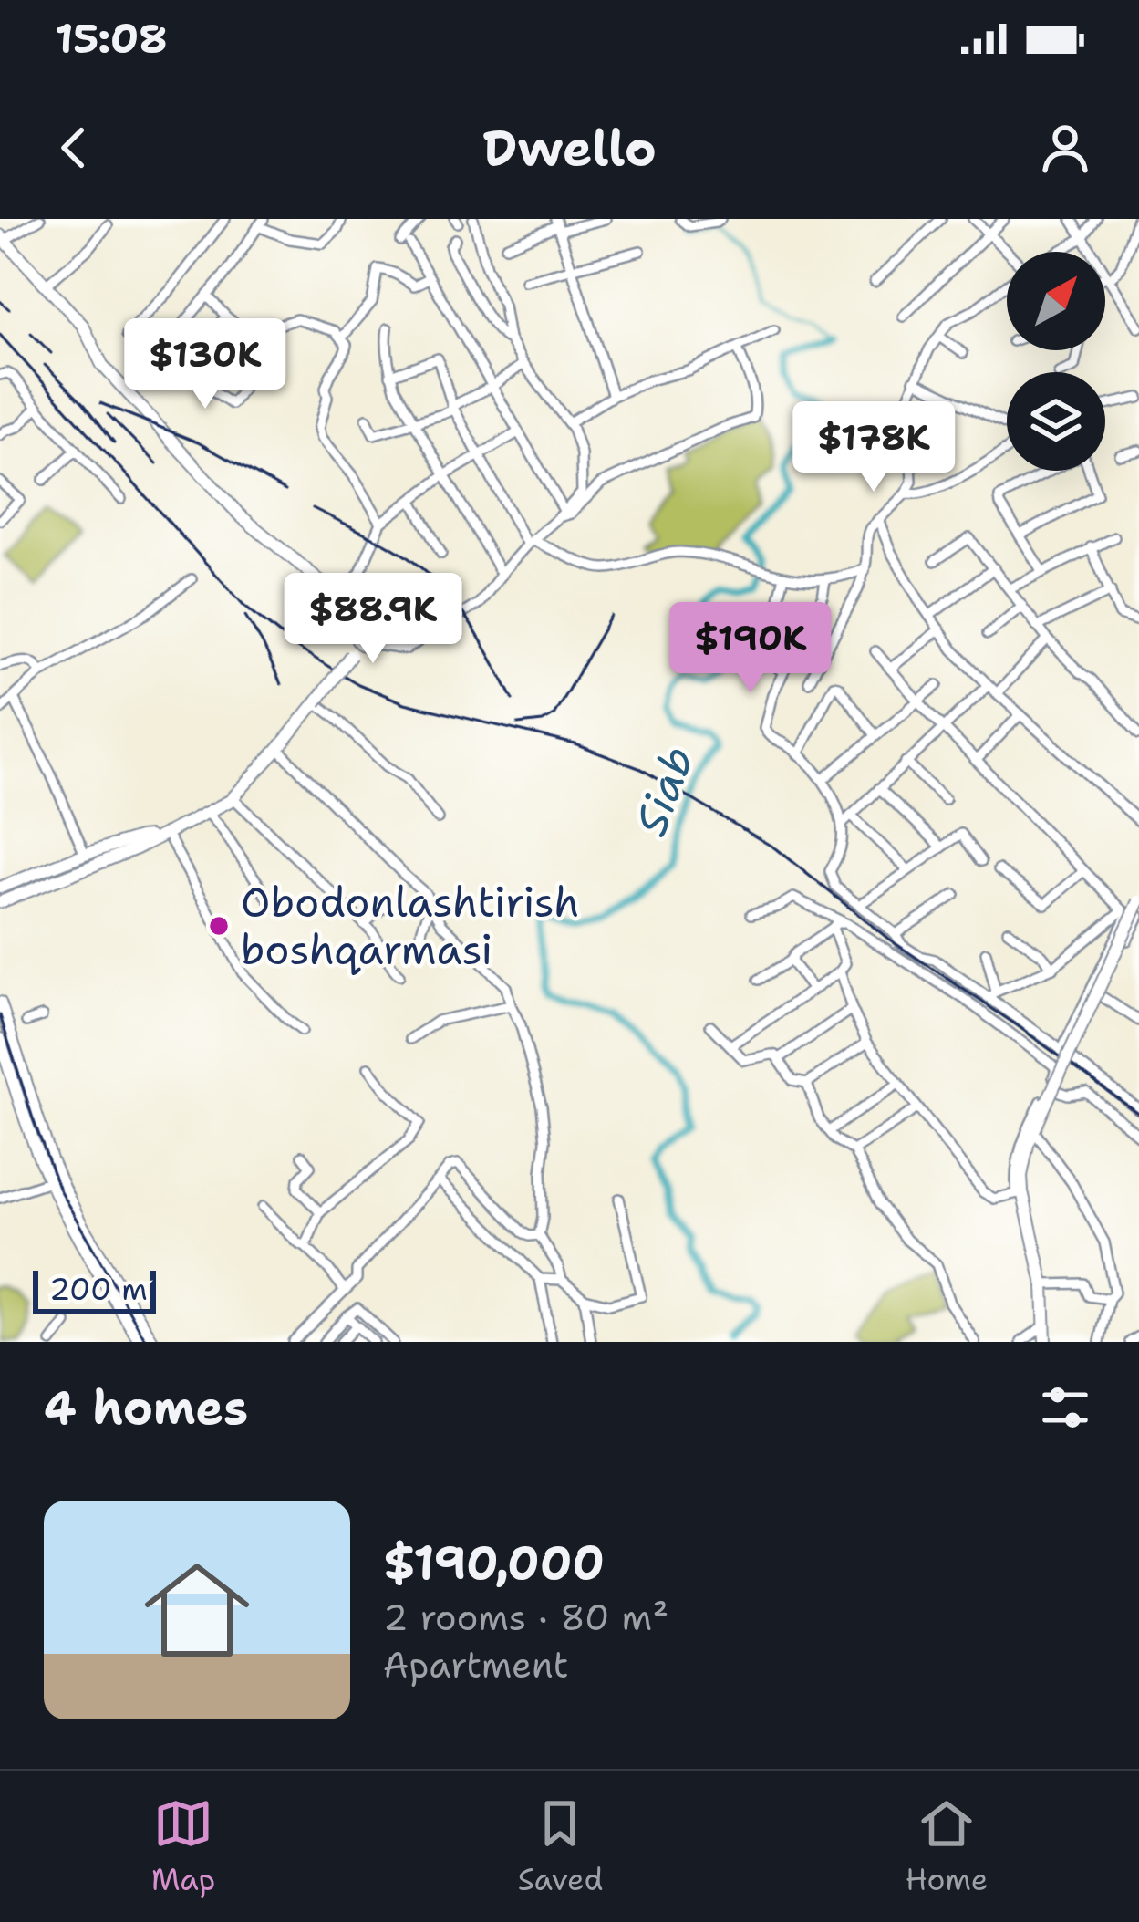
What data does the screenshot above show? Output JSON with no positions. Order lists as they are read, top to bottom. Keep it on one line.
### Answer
{"water":["Siab"],"places":["Obodonlashtirish boshqarmasi"],"scale_bar":"200 m","north":"top right","page":{"status":"15:08","header":"Dwello","price":["$130K","$178K","$88.9K","$190K"],"scale":"200 m","heading":"4 homes","list":[{"name":"$190,000","note":"2 rooms · 80 m² · Apartment"}],"tabs":["Map","Saved","Home"]}}
